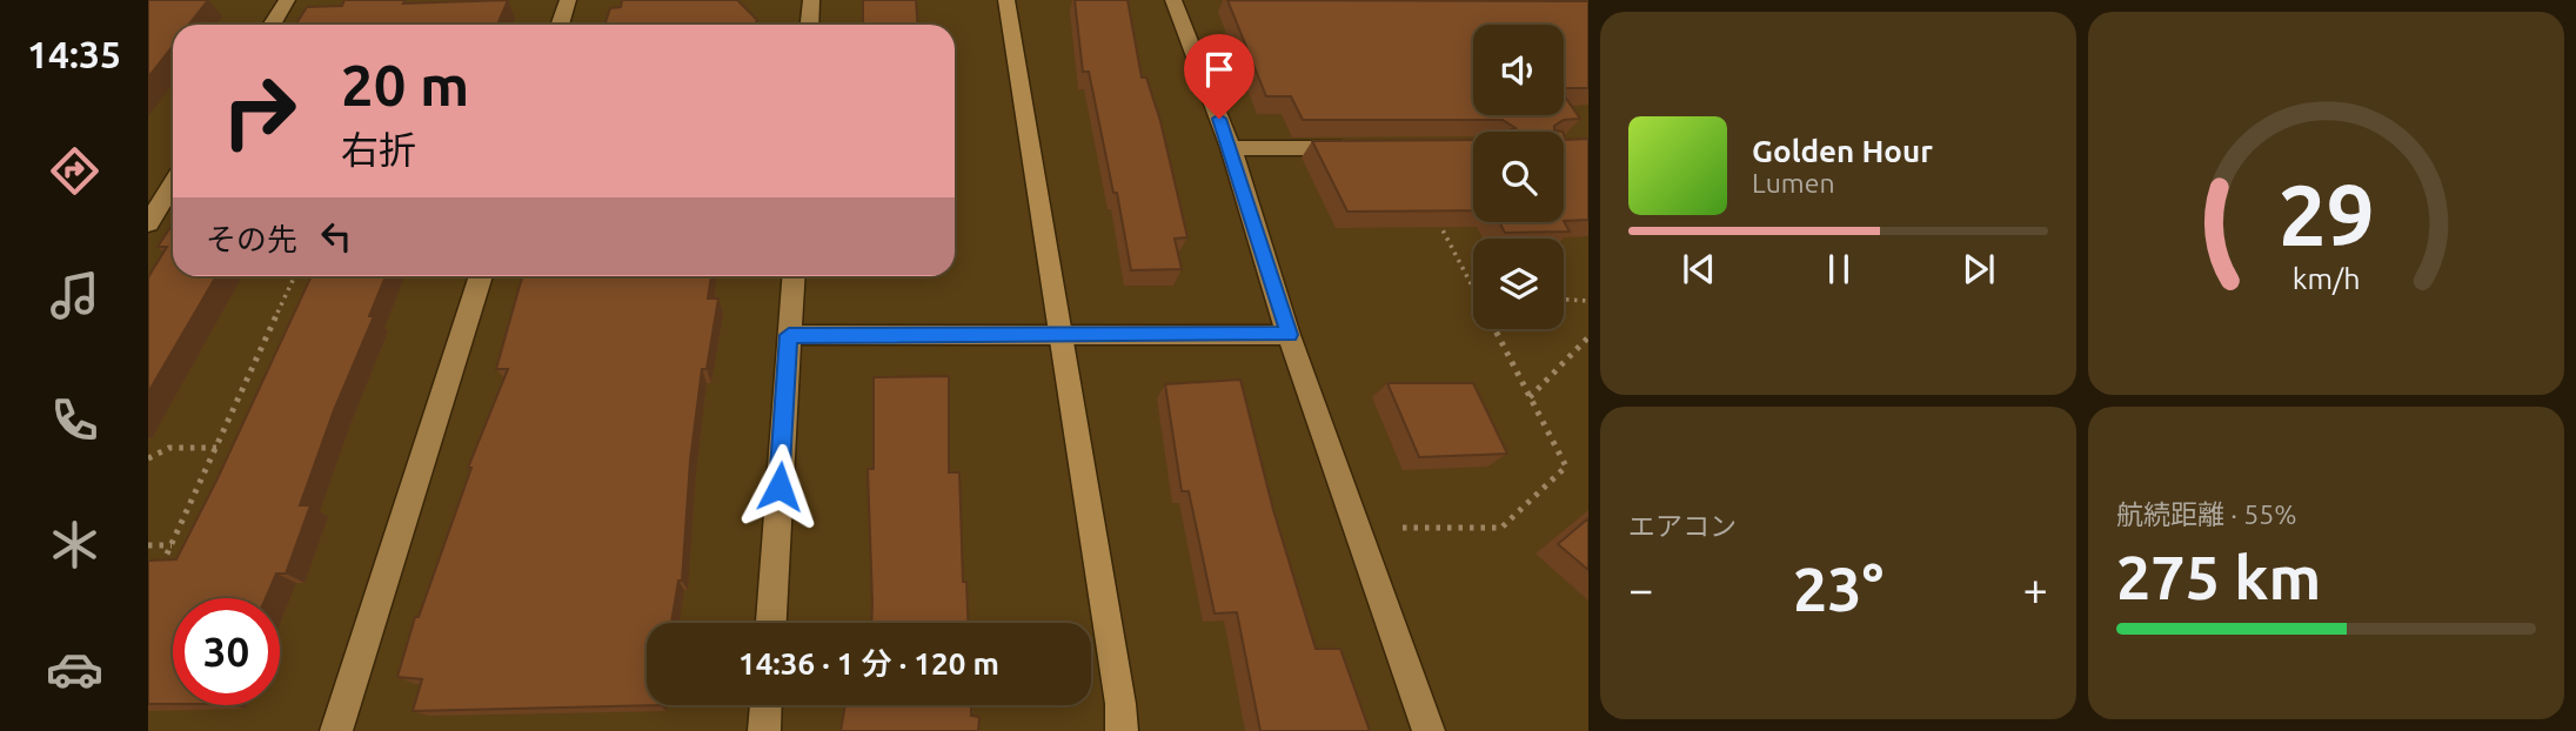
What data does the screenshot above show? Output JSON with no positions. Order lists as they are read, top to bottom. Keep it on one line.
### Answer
{"page":{"tabs":"14:35","turn":["20 m","右折"],"song":["Golden Hour","Lumen"],"then":"その先","tile":["エアコン",["航続距離 · 55%","275 km"]],"heat":["−","23°","+"],"limit":"30","trip":"14:36 · 1 分 · 120 m","gauge":["29","km/h"]}}
